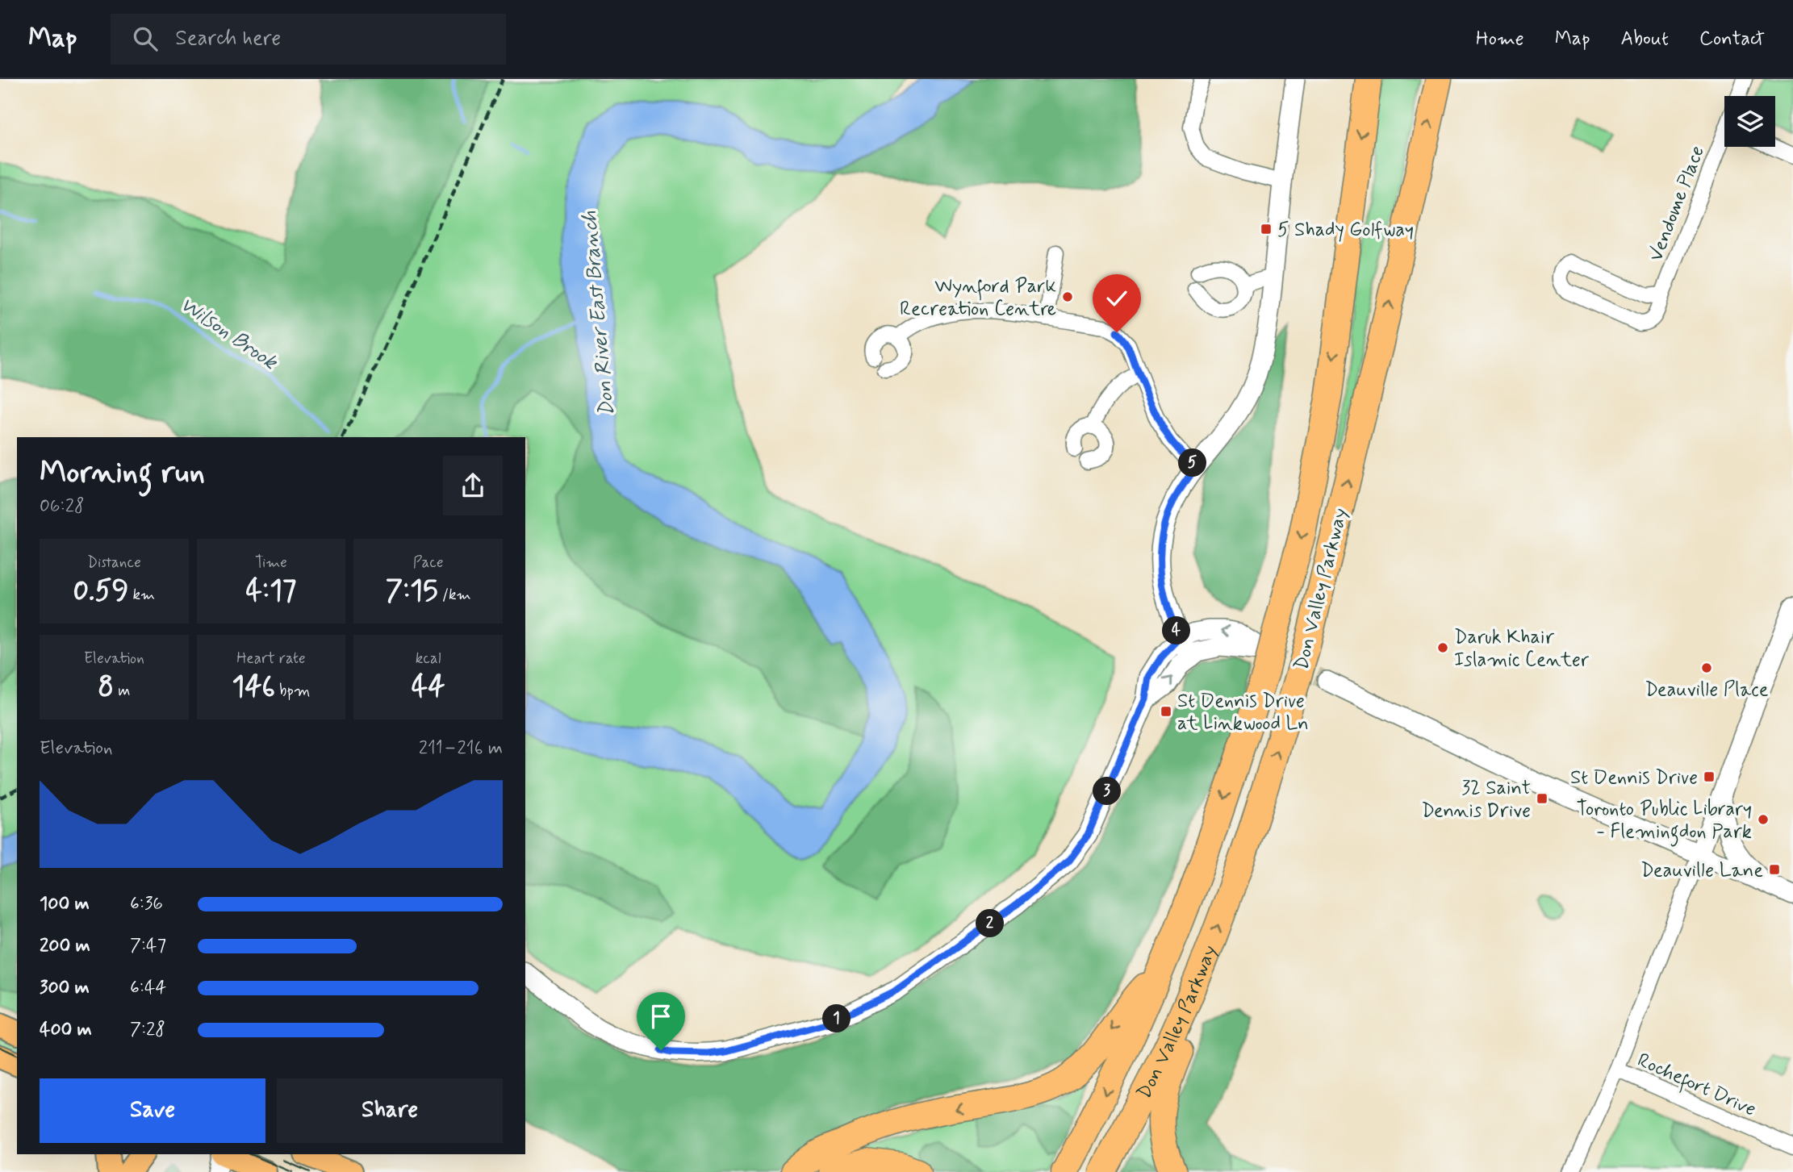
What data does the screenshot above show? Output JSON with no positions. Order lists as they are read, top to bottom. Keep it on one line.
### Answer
{"streets":{"highway":["Don Valley Parkway"],"street":["Vendome Place","Rochefort Drive"]},"water":["Don River East Branch","Wilson Brook"],"places":{"transit":["5 Shady Golfway","St Dennis Drive at Linkwood Ln","St Dennis Drive","32 Saint Dennis Drive","Deauville Lane"],"other":["Wynford Park Recreation Centre","Daruk Khair Islamic Center","Deauville Place","Toronto Public Library - Flemingdon Park"]},"page":{"header":"Map","search":"Search here","nav":["Home","Map","About","Contact"],"heading":["Morning run","06:28"],"pins":["5","4","3","2","1"],"stats":[["Distance","0.59 km"],["Time","4:17"],["Pace","7:15 /km"],["Elevation","8 m"],["Heart rate","146 bpm"],["kcal","44"]],"chart":["Elevation","211–216 m"],"list":[{"name":"100 m","note":"6:36"},{"name":"200 m","note":"7:47"},{"name":"300 m","note":"6:44"},{"name":"400 m","note":"7:28"}],"buttons":["Save","Share"]}}
